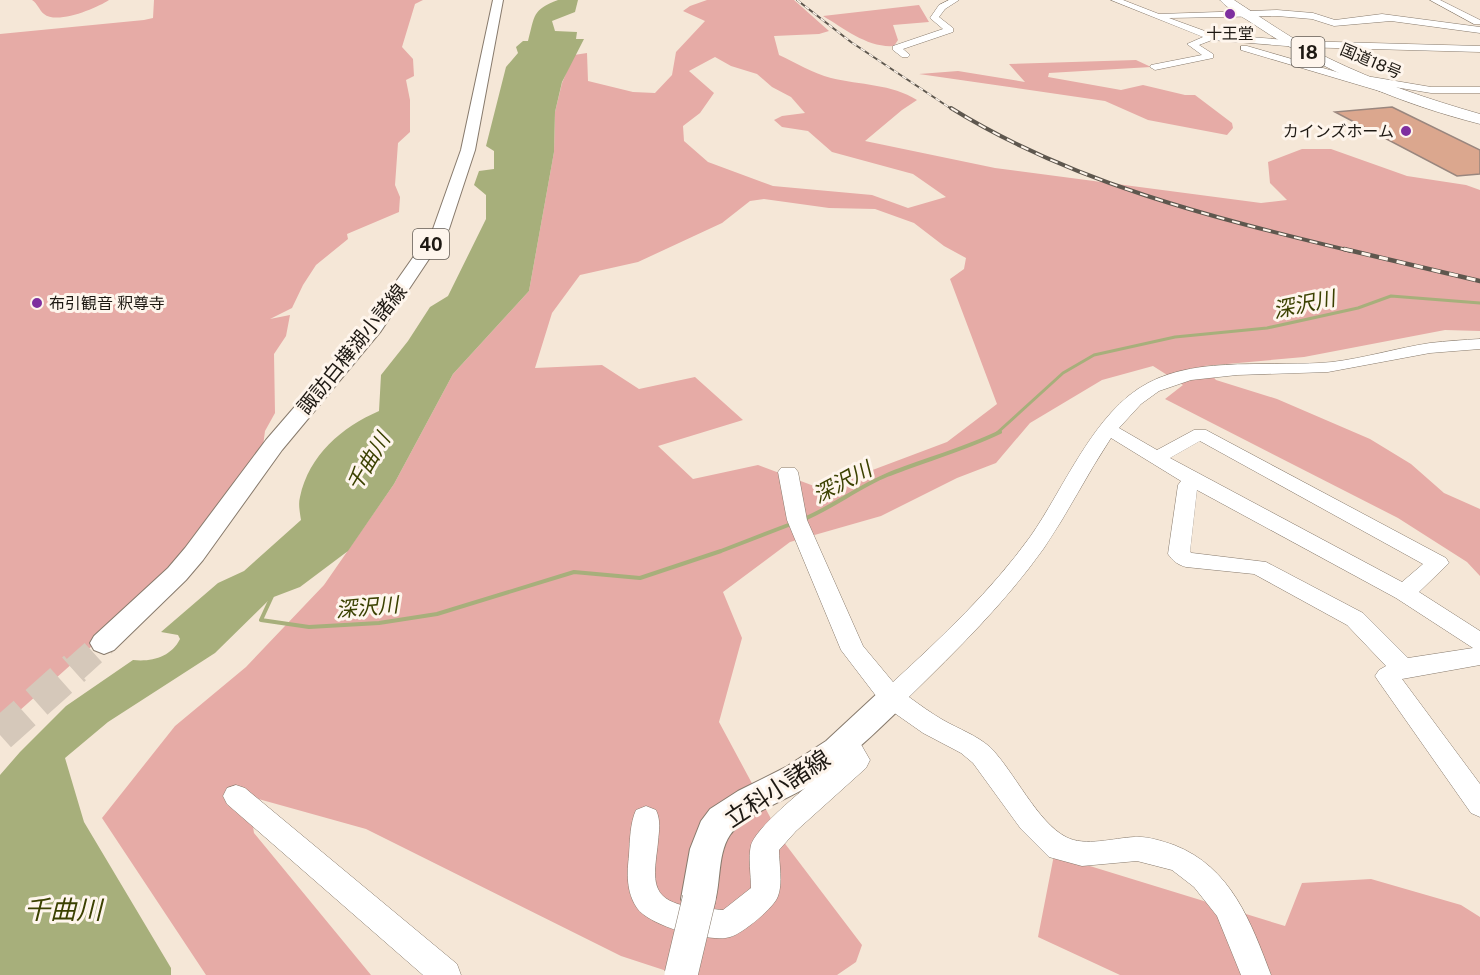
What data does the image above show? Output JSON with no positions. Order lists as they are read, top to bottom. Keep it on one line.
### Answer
{"streets":{"highway":["18","国道18号"],"main road":["40","諏訪白樺湖小諸線","立科小諸線"]},"water":["深沢川","千曲川"],"places":["十王堂","カインズホーム","布引観音 釈尊寺"]}
